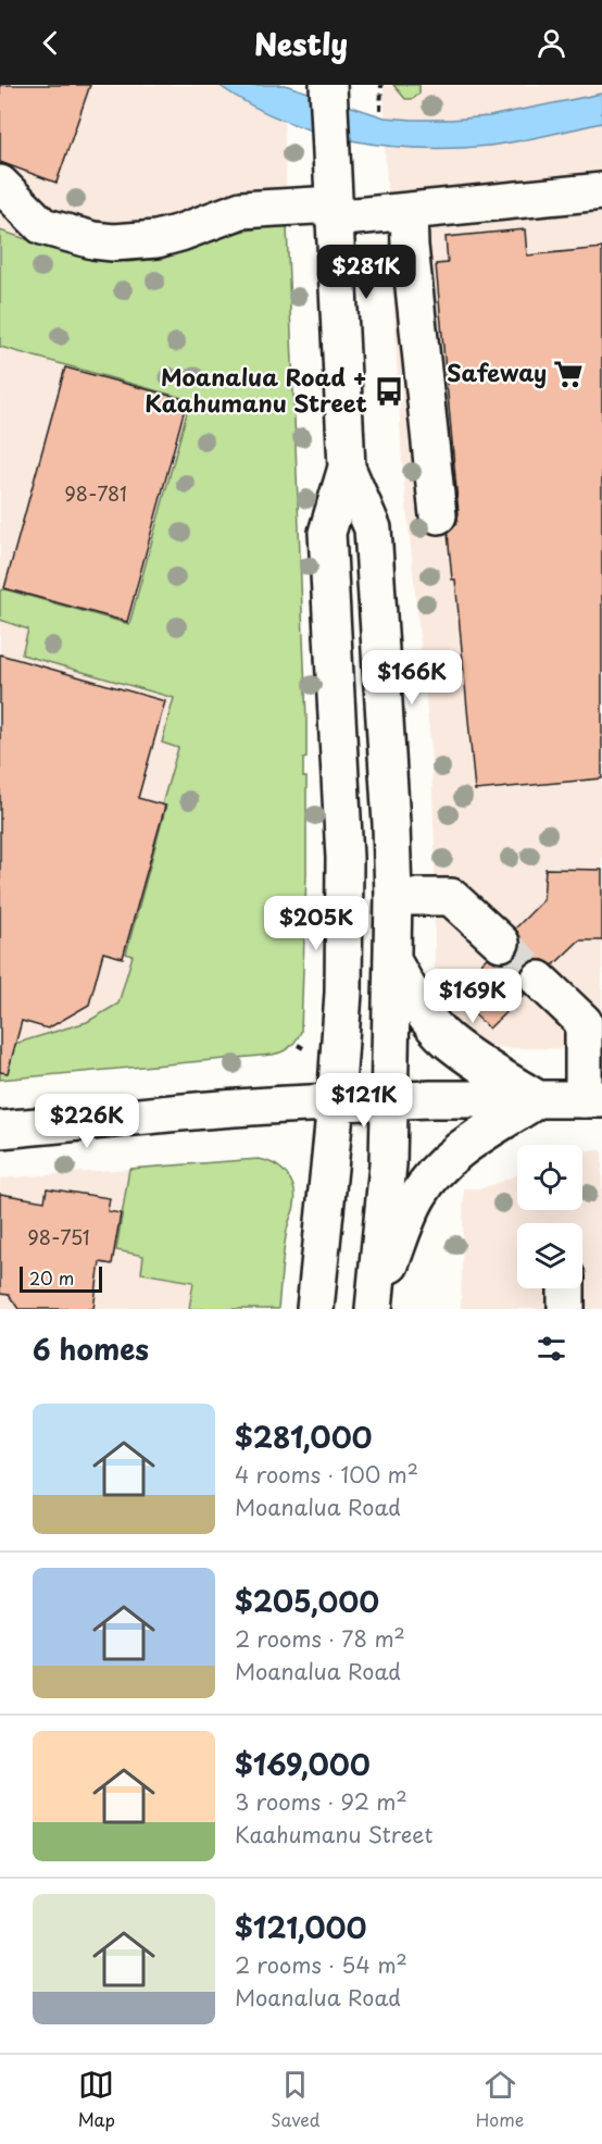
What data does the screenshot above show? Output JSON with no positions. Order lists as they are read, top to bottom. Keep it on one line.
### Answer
{"places":{"supermarket":["Safeway"],"bus stop":["Moanalua Road + Kaahumanu Street"]},"house_numbers":["98-781","98-751"],"scale_bar":"20 m","page":{"header":"Nestly","price":["$281K","$166K","$205K","$169K","$121K","$226K"],"scale":"20 m","heading":"6 homes","list":[{"name":"$281,000","note":"4 rooms · 100 m² · Moanalua Road"},{"name":"$205,000","note":"2 rooms · 78 m² · Moanalua Road"},{"name":"$169,000","note":"3 rooms · 92 m² · Kaahumanu Street"},{"name":"$121,000","note":"2 rooms · 54 m² · Moanalua Road"}],"tabs":["Map","Saved","Home"]}}
